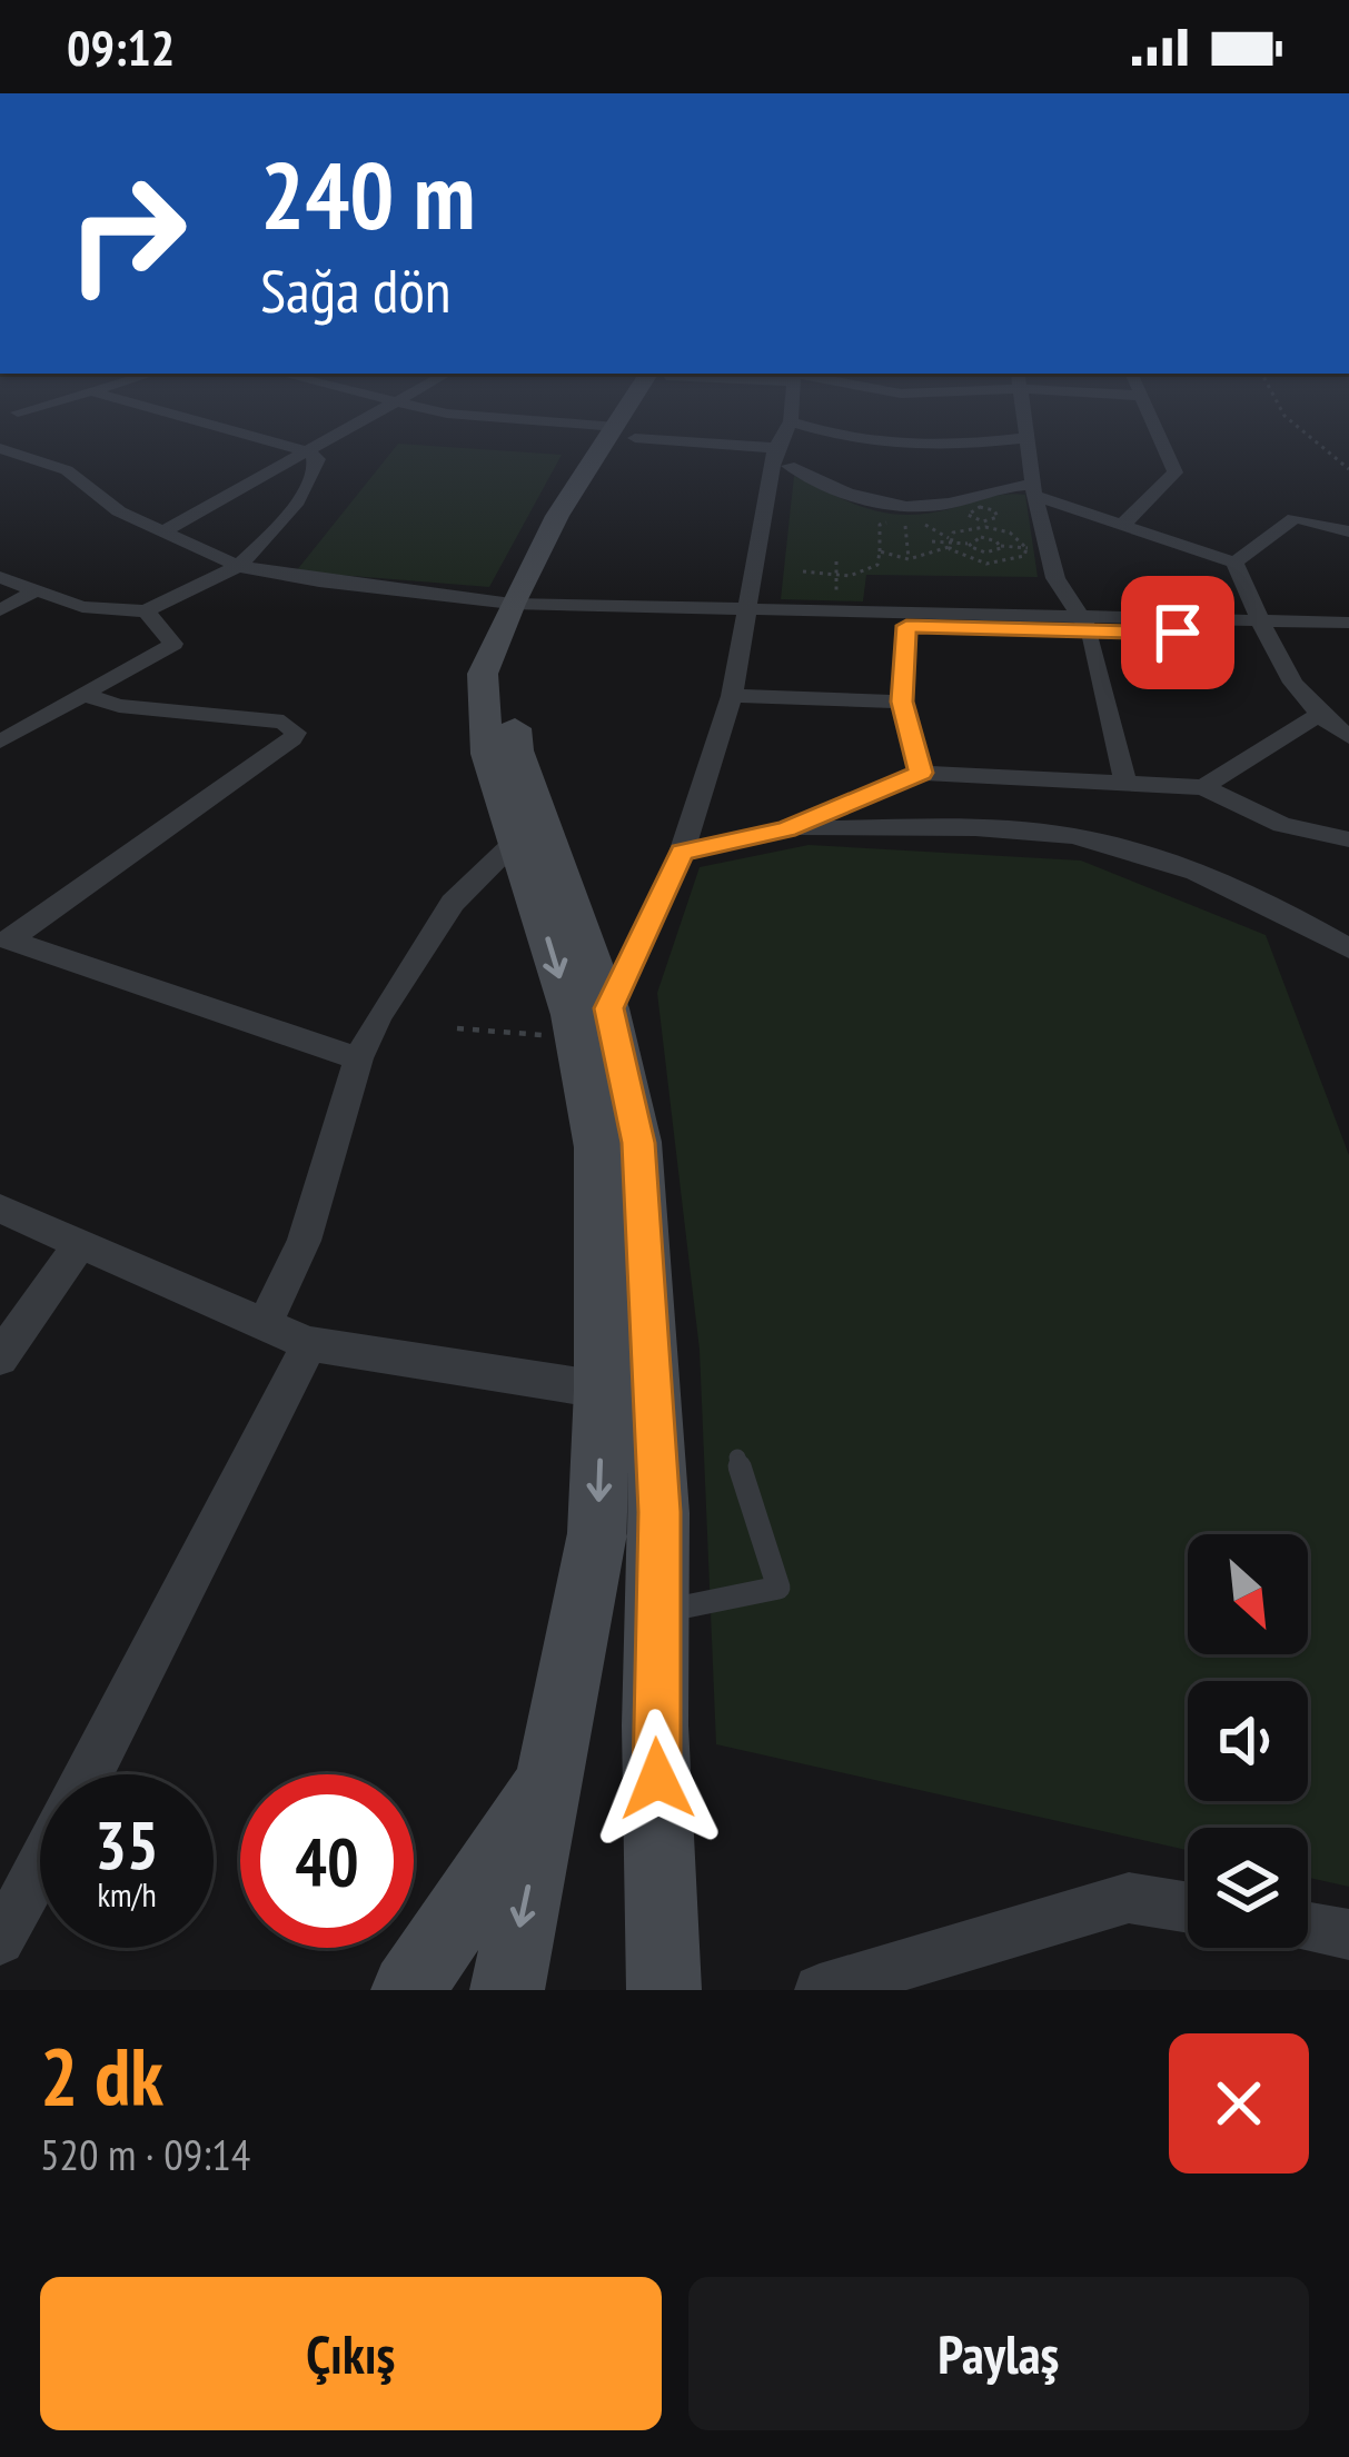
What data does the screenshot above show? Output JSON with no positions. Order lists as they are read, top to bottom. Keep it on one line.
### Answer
{"north":"bottom right","page":{"status":"09:12","turn":["240 m","Sağa dön"],"speed":"35 km/h","limit":"40","heading":["2 dk","520 m · 09:14"],"buttons":["Çıkış","Paylaş"]}}
